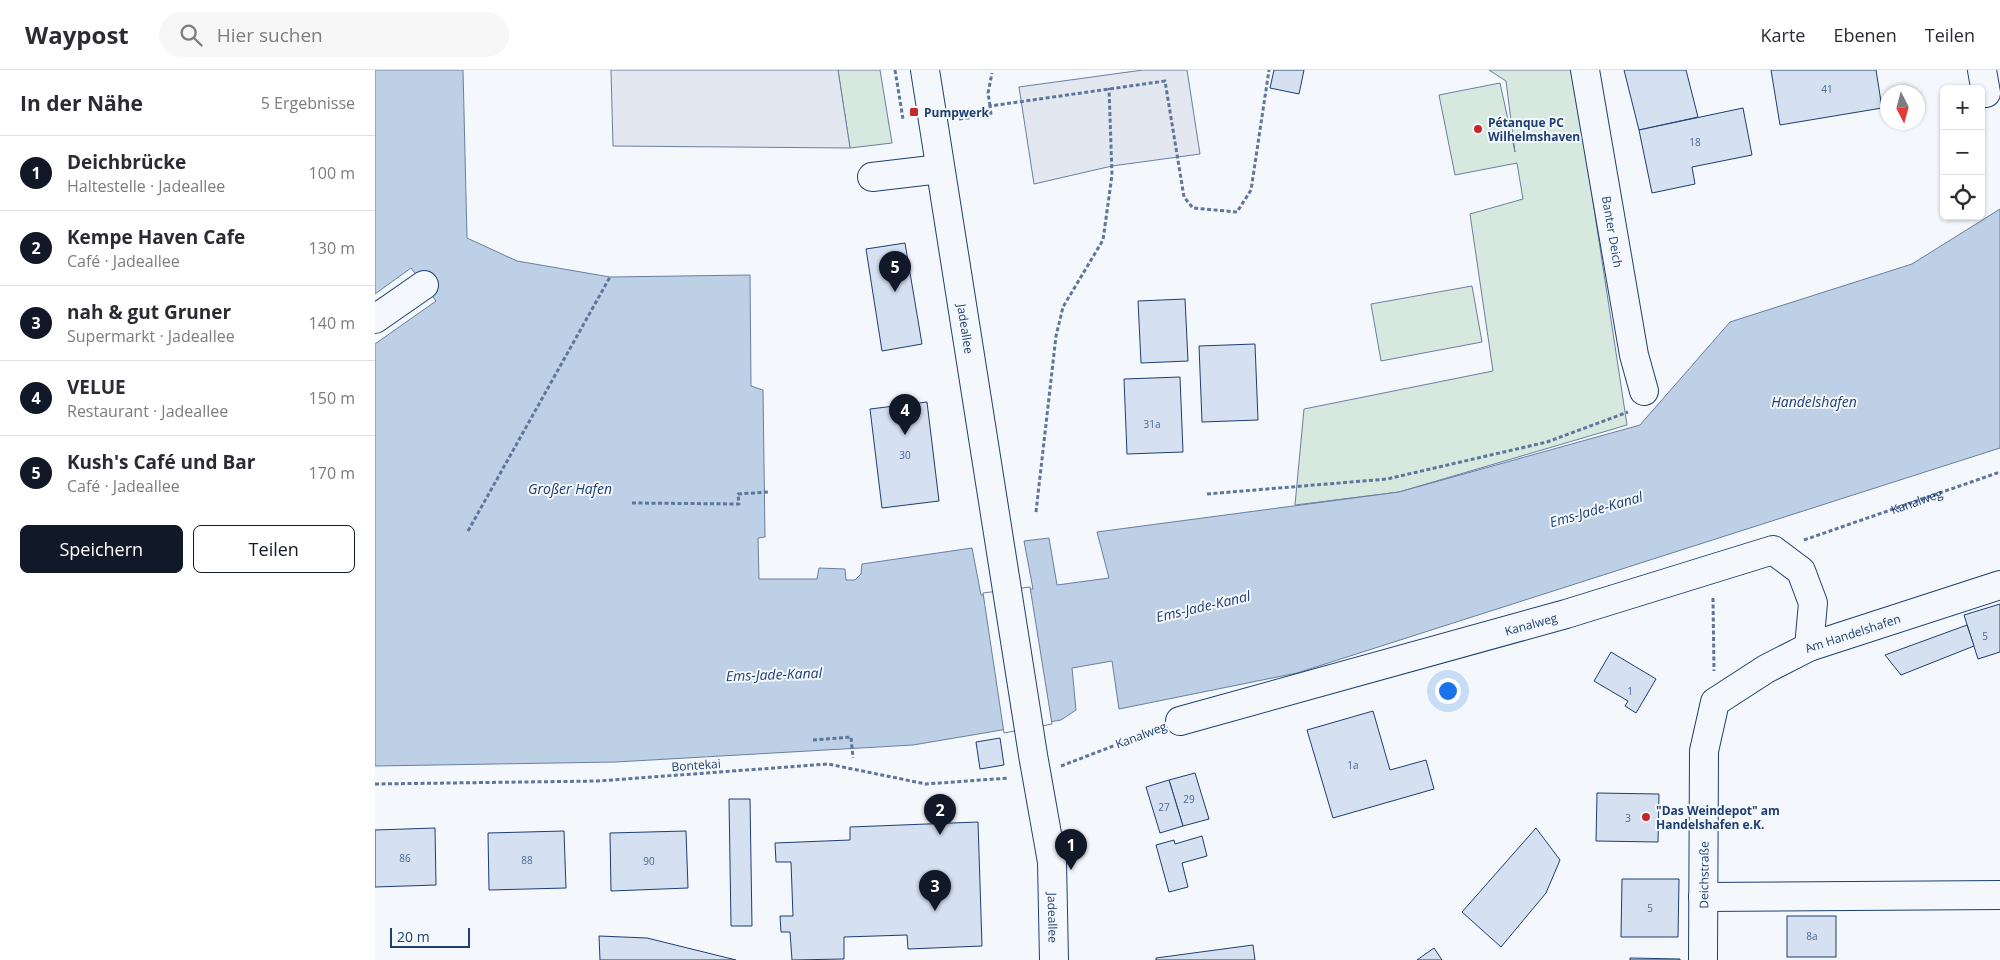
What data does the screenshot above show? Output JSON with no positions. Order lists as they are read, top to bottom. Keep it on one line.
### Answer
{"streets":{"street":["Banter Deich","Jadeallee","Kanalweg","Am Handelshafen","Deichstraße"],"path":["Bontekai"]},"crossings":[["Am Handelshafen","Deichstraße"]],"water":["Handelshafen","Großer Hafen","Ems-Jade-Kanal"],"places":{"transit":["Pumpwerk"],"other":["Pétanque PC Wilhelmshaven","\"Das Weindepot\" am Handelshafen e.K."]},"house_numbers":["41","18","31a","30","5","1","1a","29","27","3","86","88","90","5","8a"],"scale_bar":"20 m","north":"bottom","page":{"header":"Waypost","search":"Hier suchen","nav":["Karte","Ebenen","Teilen"],"heading":["In der Nähe","5 Ergebnisse"],"map_buttons":["+","−"],"list":[{"mark":"1","name":"Deichbrücke","note":"Haltestelle · Jadeallee","value":"100 m"},{"mark":"2","name":"Kempe Haven Cafe","note":"Café · Jadeallee","value":"130 m"},{"mark":"3","name":"nah & gut Gruner","note":"Supermarkt · Jadeallee","value":"140 m"},{"mark":"4","name":"VELUE","note":"Restaurant · Jadeallee","value":"150 m"},{"mark":"5","name":"Kush's Café und Bar","note":"Café · Jadeallee","value":"170 m"}],"pins":["5","4","2","1","3"],"buttons":["Speichern","Teilen"],"scale":"20 m"}}
